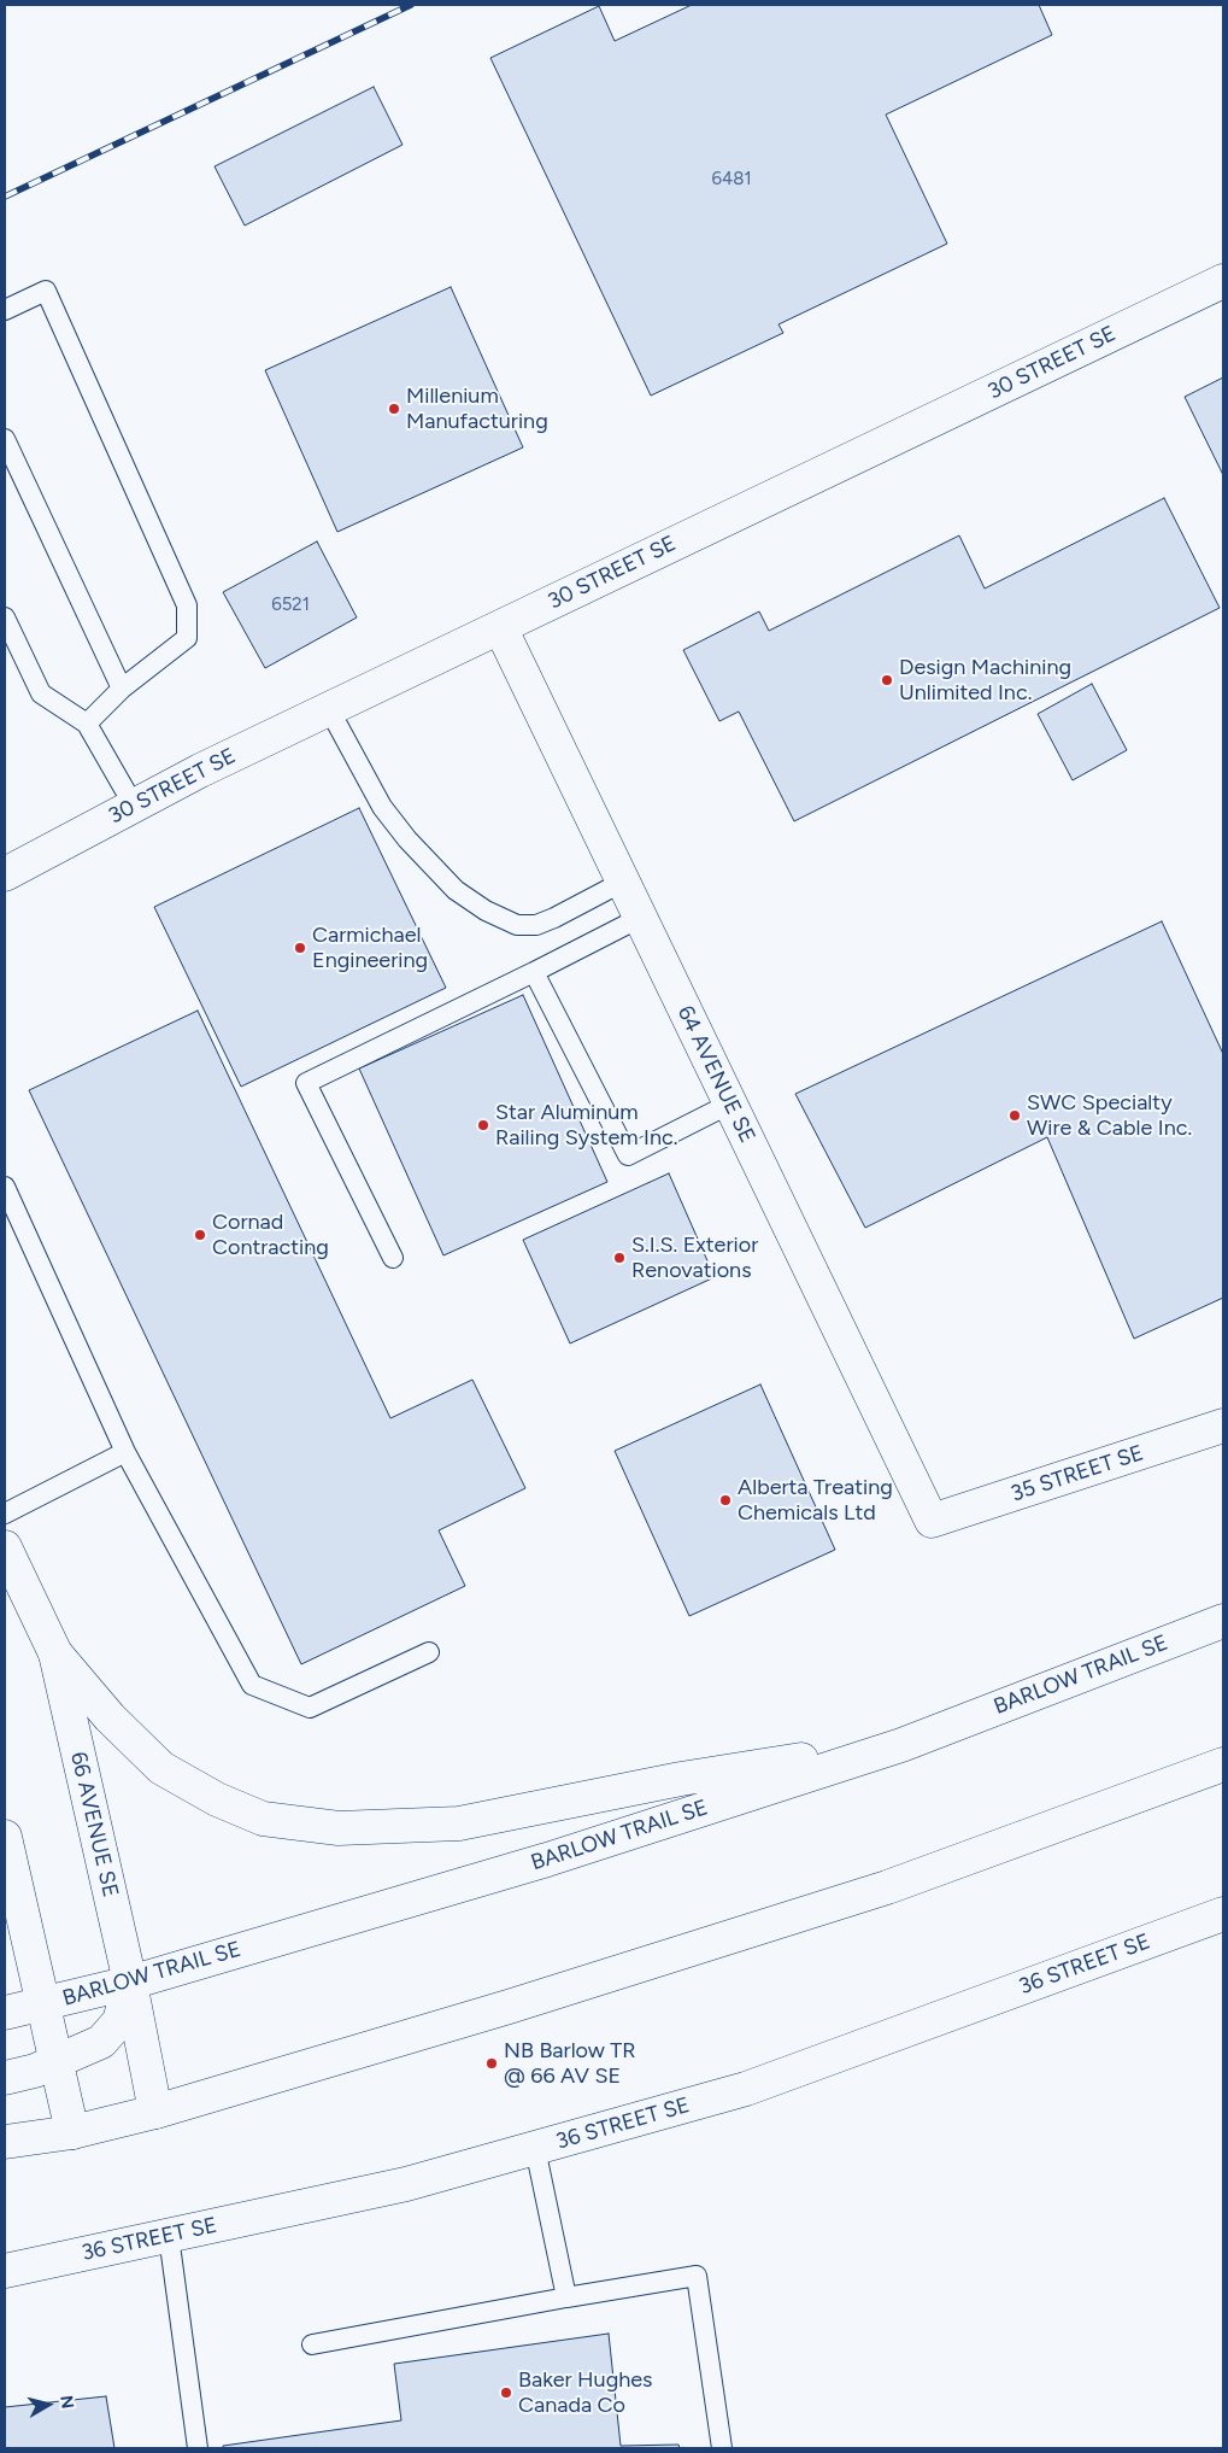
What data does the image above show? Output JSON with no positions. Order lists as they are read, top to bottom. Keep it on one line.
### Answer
{"streets":{"street":["30 STREET SE","64 AVENUE SE","35 STREET SE","BARLOW TRAIL SE","66 AVENUE SE","36 STREET SE"]},"crossings":[["30 STREET SE","64 AVENUE SE"],["64 AVENUE SE","35 STREET SE"],["BARLOW TRAIL SE","66 AVENUE SE"]],"places":["Millenium Manufacturing","Design Machining Unlimited Inc.","Carmichael Engineering","SWC Specialty Wire & Cable Inc.","Star Aluminum Railing System Inc.","Cornad Contracting","S.I.S. Exterior Renovations","Alberta Treating Chemicals Ltd","NB Barlow TR @ 66 AV SE","Baker Hughes Canada Co"],"house_numbers":["6481","6521"],"north":"right"}
